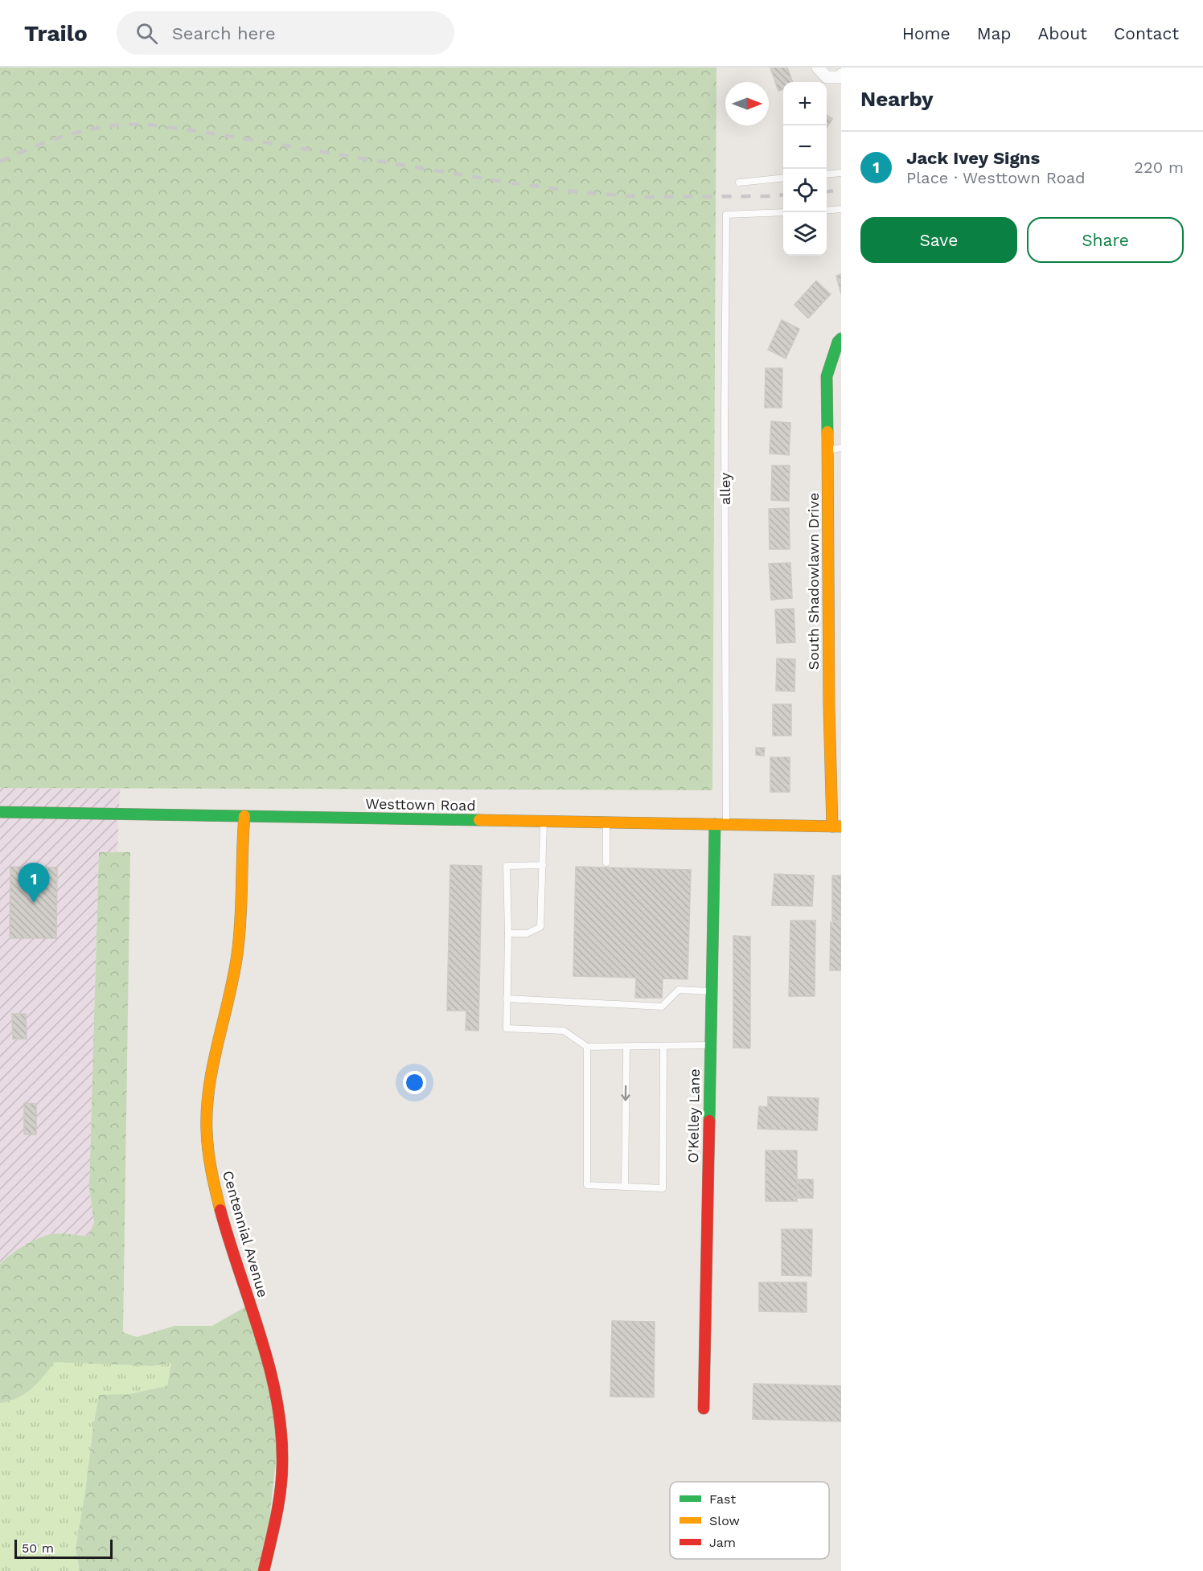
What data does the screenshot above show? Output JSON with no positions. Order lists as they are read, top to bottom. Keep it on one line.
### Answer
{"streets":{"street":["South Shadowlawn Drive","Westtown Road","O'Kelley Lane","Centennial Avenue"],"lane":["alley"]},"crossings":[["alley","Westtown Road"],["South Shadowlawn Drive","Westtown Road"],["Westtown Road","O'Kelley Lane"],["Westtown Road","Centennial Avenue"]],"legend":["Fast","Slow","Jam"],"scale_bar":"50 m","north":"right","page":{"header":"Trailo","search":"Search here","nav":["Home","Map","About","Contact"],"heading":"Nearby","map_buttons":["+","−"],"list":[{"mark":"1","name":"Jack Ivey Signs","note":"Place · Westtown Road","value":"220 m"}],"buttons":["Save","Share"],"pins":"1","scale":"50 m"}}
